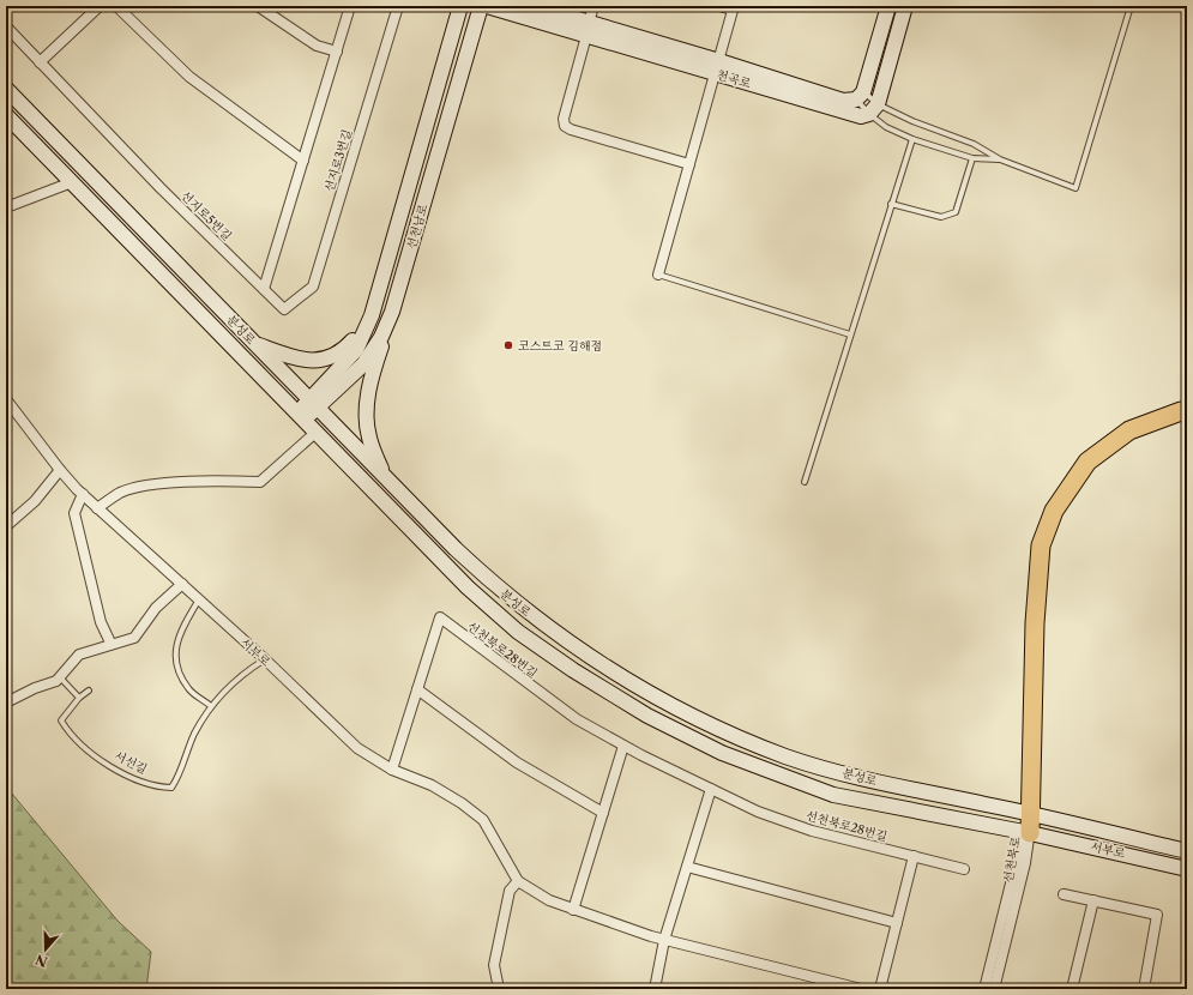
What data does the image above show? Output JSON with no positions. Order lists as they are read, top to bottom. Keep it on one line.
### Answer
{"streets":{"main road":["천곡로","선천남로","분성로","서부로"],"street":["선지로3번길","선지로5번길","선천북로28번길","선천북로"],"lane":["서선길"]},"crossings":[["선지로3번길","선지로5번길"],["선천남로","분성로"],["분성로","서부로"],["분성로","선천북로"],["서부로","서선길"],["서부로","선천북로"]],"places":["코스트코 김해점"],"north":"bottom"}
